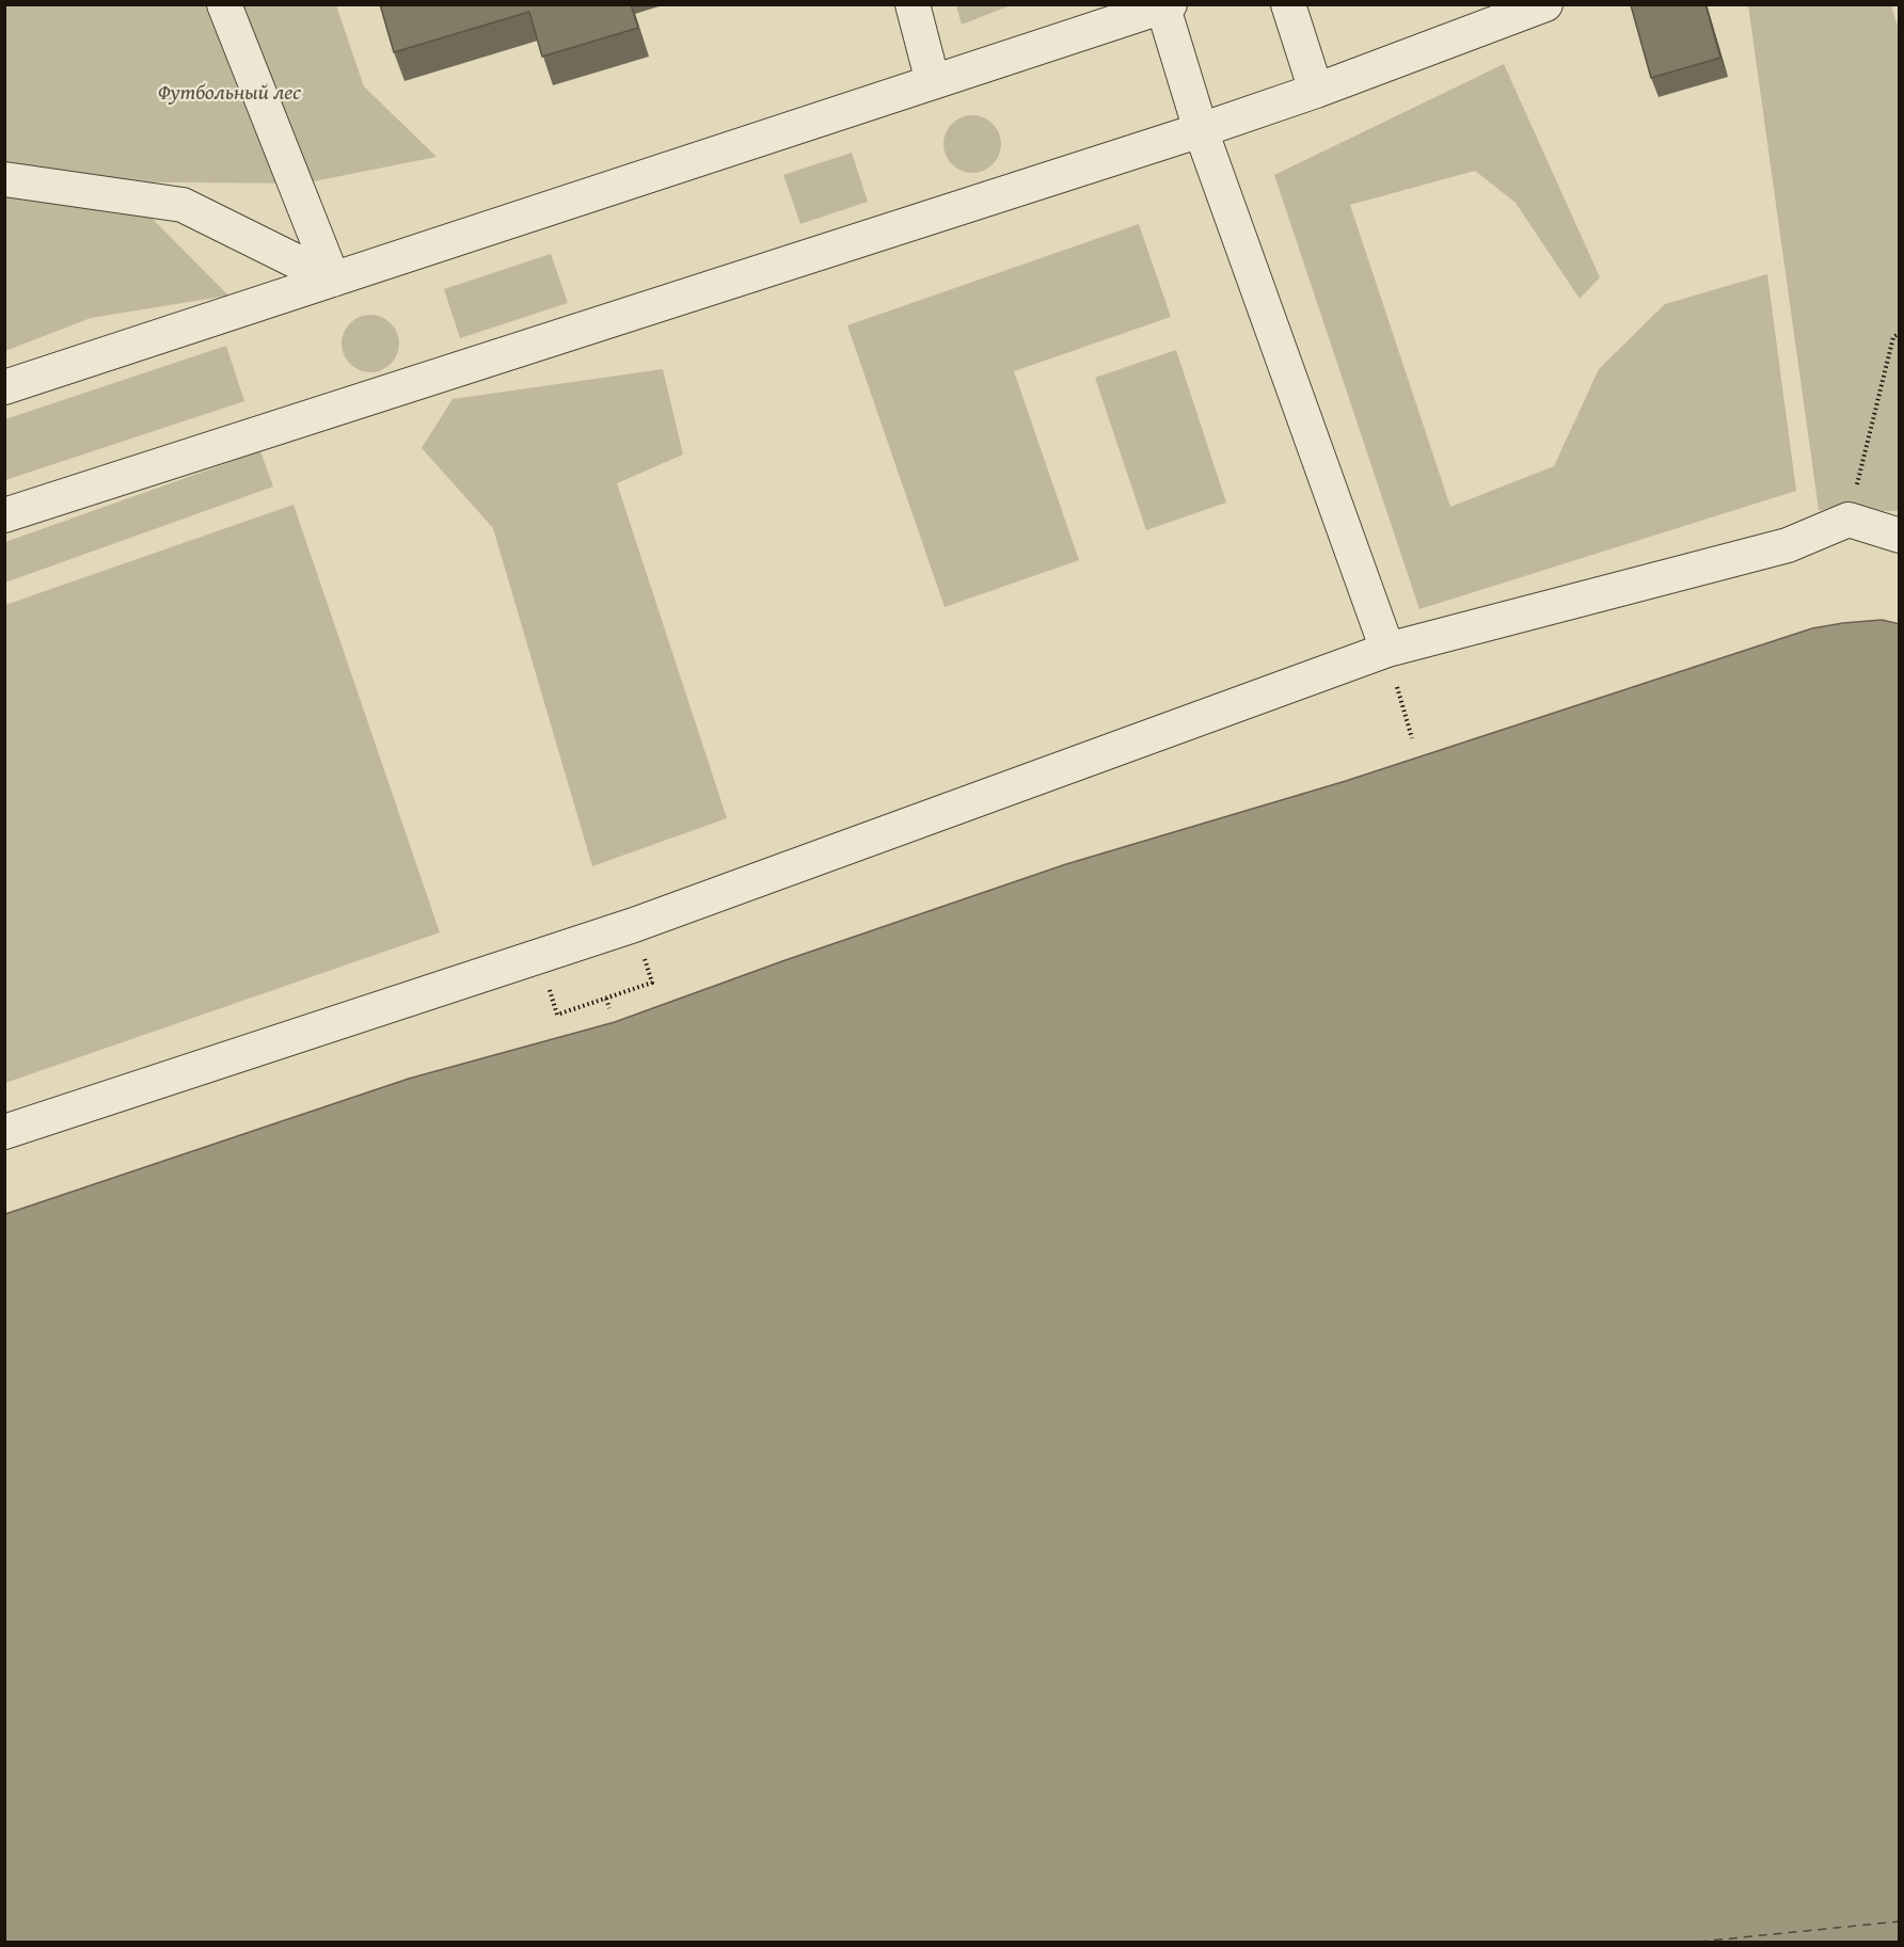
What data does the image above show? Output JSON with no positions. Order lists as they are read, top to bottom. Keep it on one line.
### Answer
{"parks":["Футбольный лес"]}
